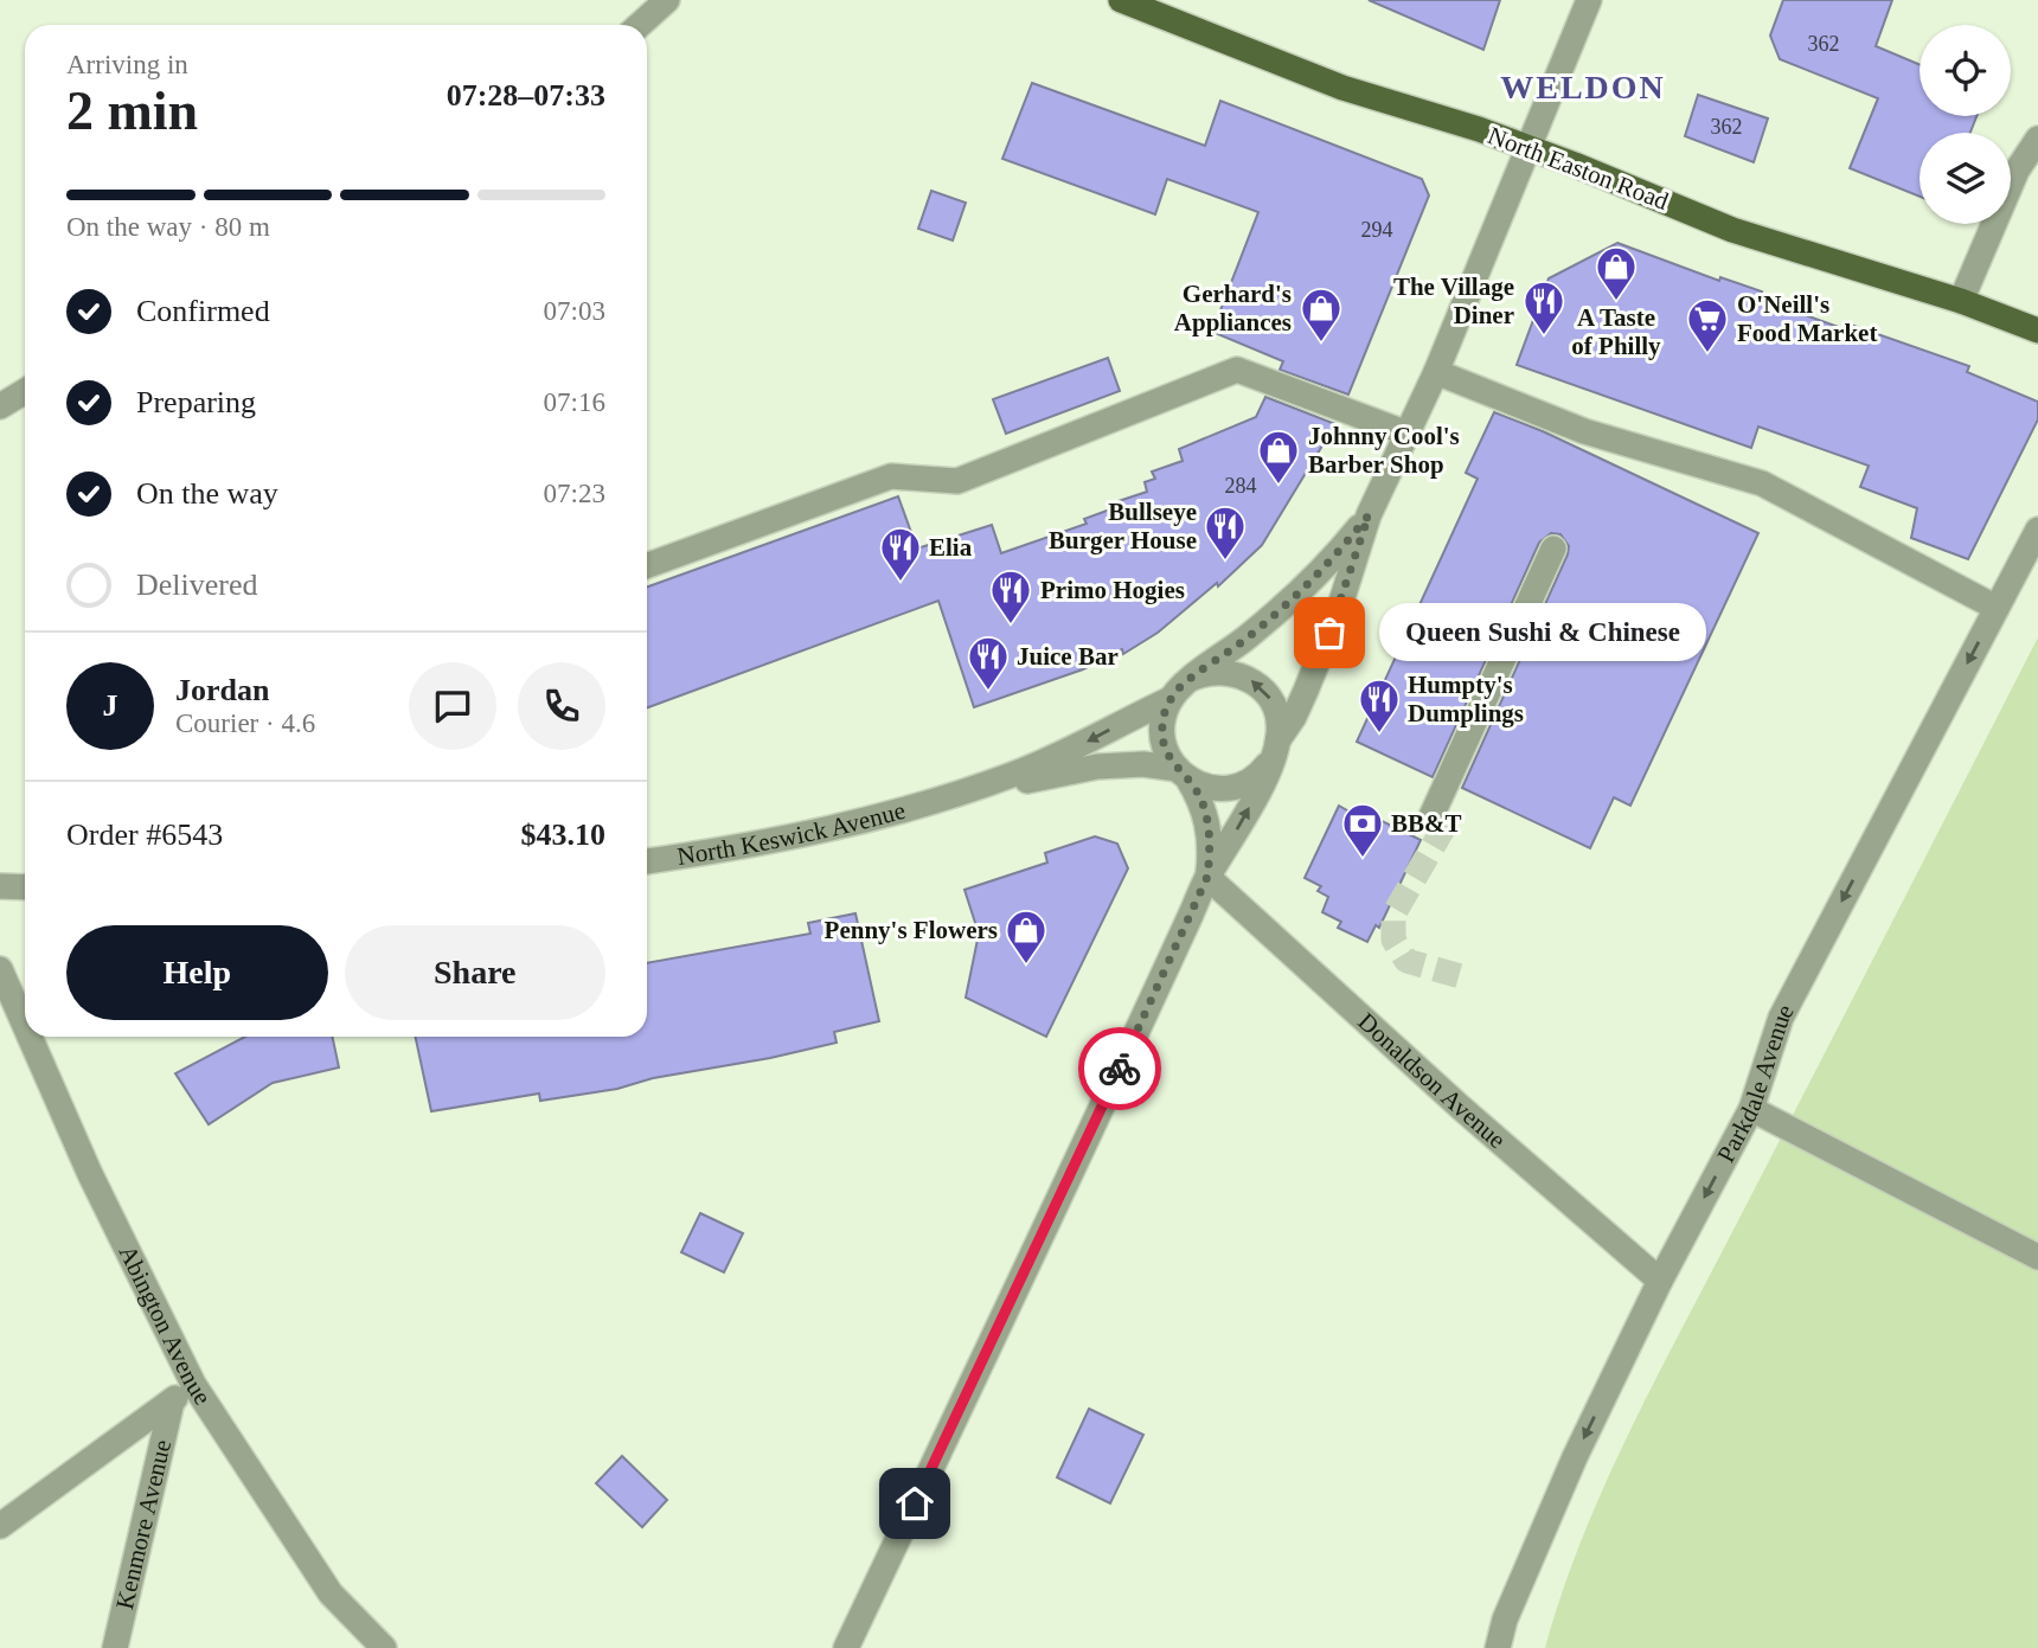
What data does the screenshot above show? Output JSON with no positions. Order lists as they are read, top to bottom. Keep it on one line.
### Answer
{"streets":{"main road":["North Easton Road"],"street":["North Keswick Avenue","Donaldson Avenue","Parkdale Avenue","Abington Avenue","Kenmore Avenue"]},"crossings":[["North Easton Road","North Keswick Avenue"],["Donaldson Avenue","Parkdale Avenue"]],"one_way":["Parkdale Avenue"],"districts":["WELDON"],"places":{"shop":["A Taste of Philly","Gerhard's Appliances","Johnny Cool's Barber Shop","Penny's Flowers"],"restaurant":["The Village Diner","Bullseye Burger House","Elia","Primo Hogies","Juice Bar","Humpty's Dumplings"],"supermarket":["O'Neill's Food Market"],"other":["Queen Sushi & Chinese"],"bank":["BB&T"]},"house_numbers":["362","362","294","284"],"page":{"heading":["2 min","Arriving in","07:28–07:33"],"panel":["Jordan","Courier · 4.6","Order #6543","$43.10"],"bar":"On the way · 80 m","list":[["Confirmed","07:03"],["Preparing","07:16"],["On the way","07:23"],"Delivered"],"bubble":"Queen Sushi & Chinese","round":"J","buttons":["Help","Share"]}}
